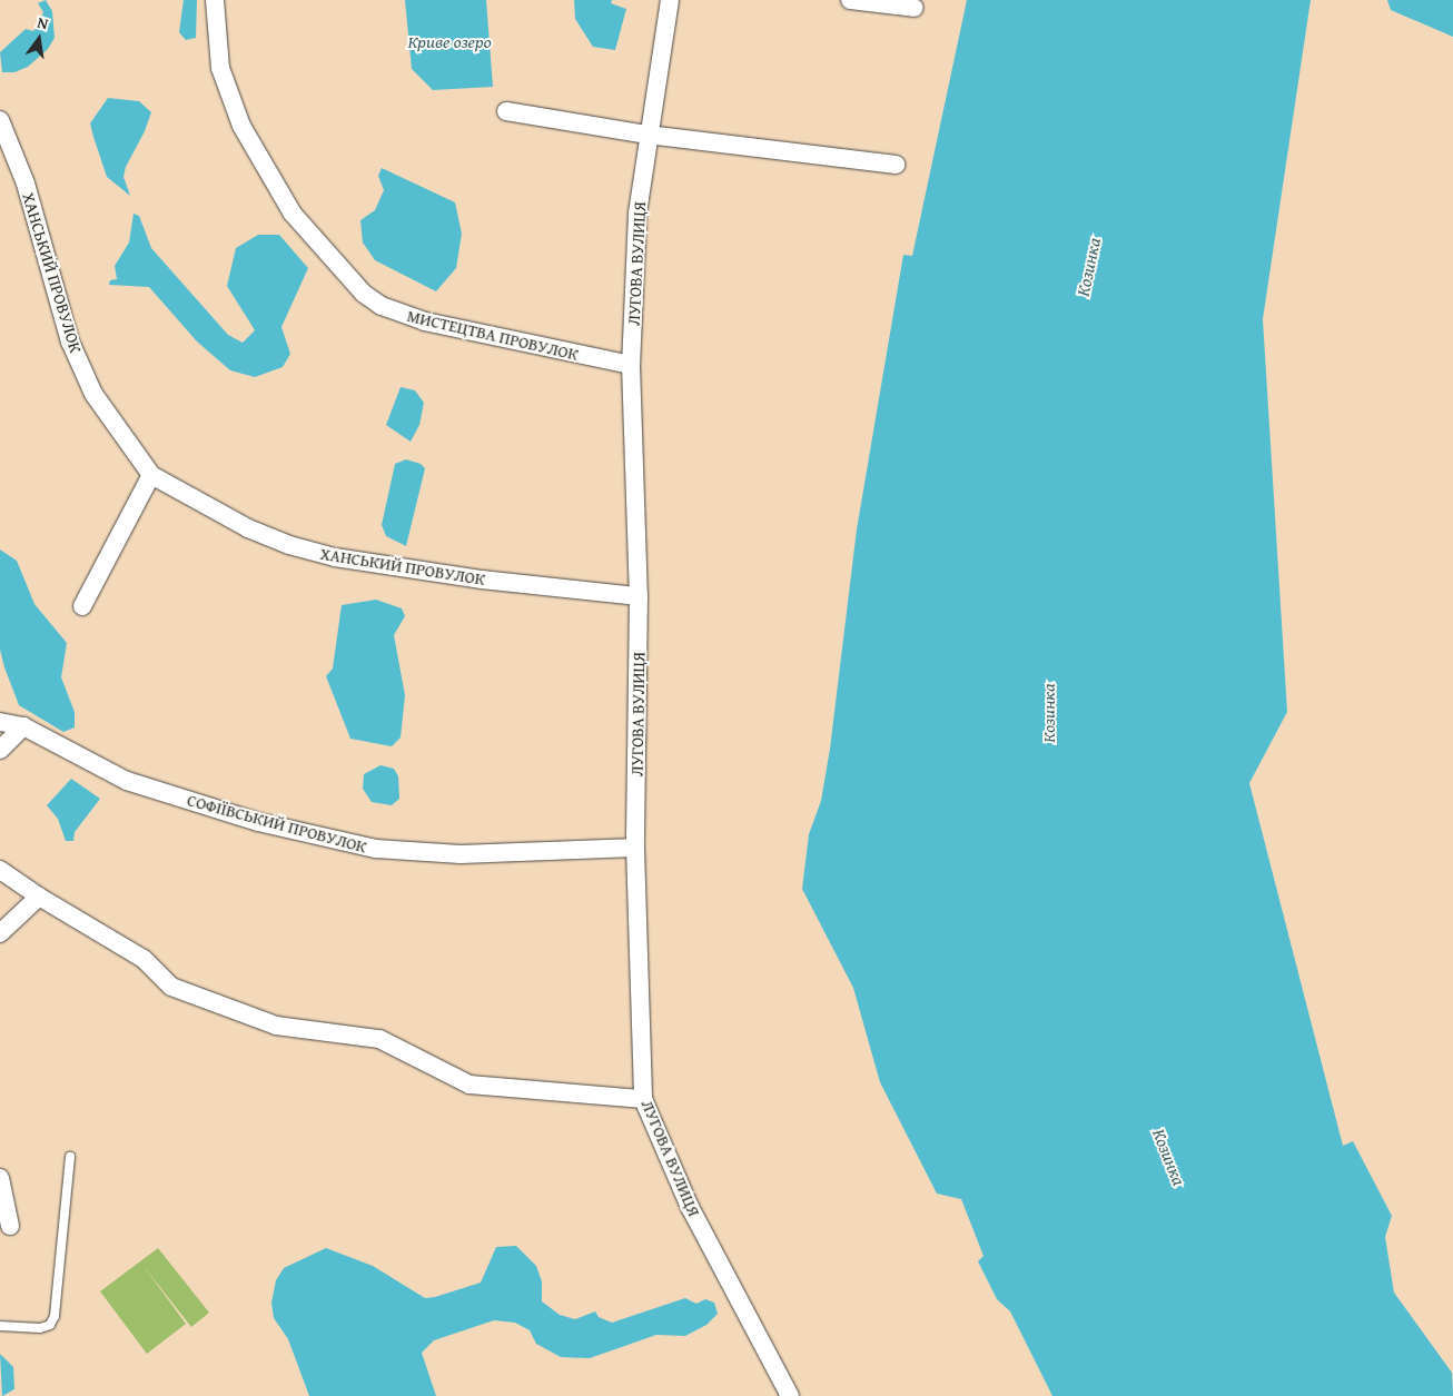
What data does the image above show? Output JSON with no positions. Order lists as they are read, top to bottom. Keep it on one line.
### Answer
{"streets":{"street":["ЛУГОВА ВУЛИЦЯ","ХАНСЬКИЙ ПРОВУЛОК","МИСТЕЦТВА ПРОВУЛОК","СОФІЇВСЬКИЙ ПРОВУЛОК"]},"crossings":[["ЛУГОВА ВУЛИЦЯ","ХАНСЬКИЙ ПРОВУЛОК"],["ЛУГОВА ВУЛИЦЯ","МИСТЕЦТВА ПРОВУЛОК"],["ЛУГОВА ВУЛИЦЯ","СОФІЇВСЬКИЙ ПРОВУЛОК"]],"water":["Криве озеро","Козинка"],"north":"top"}
